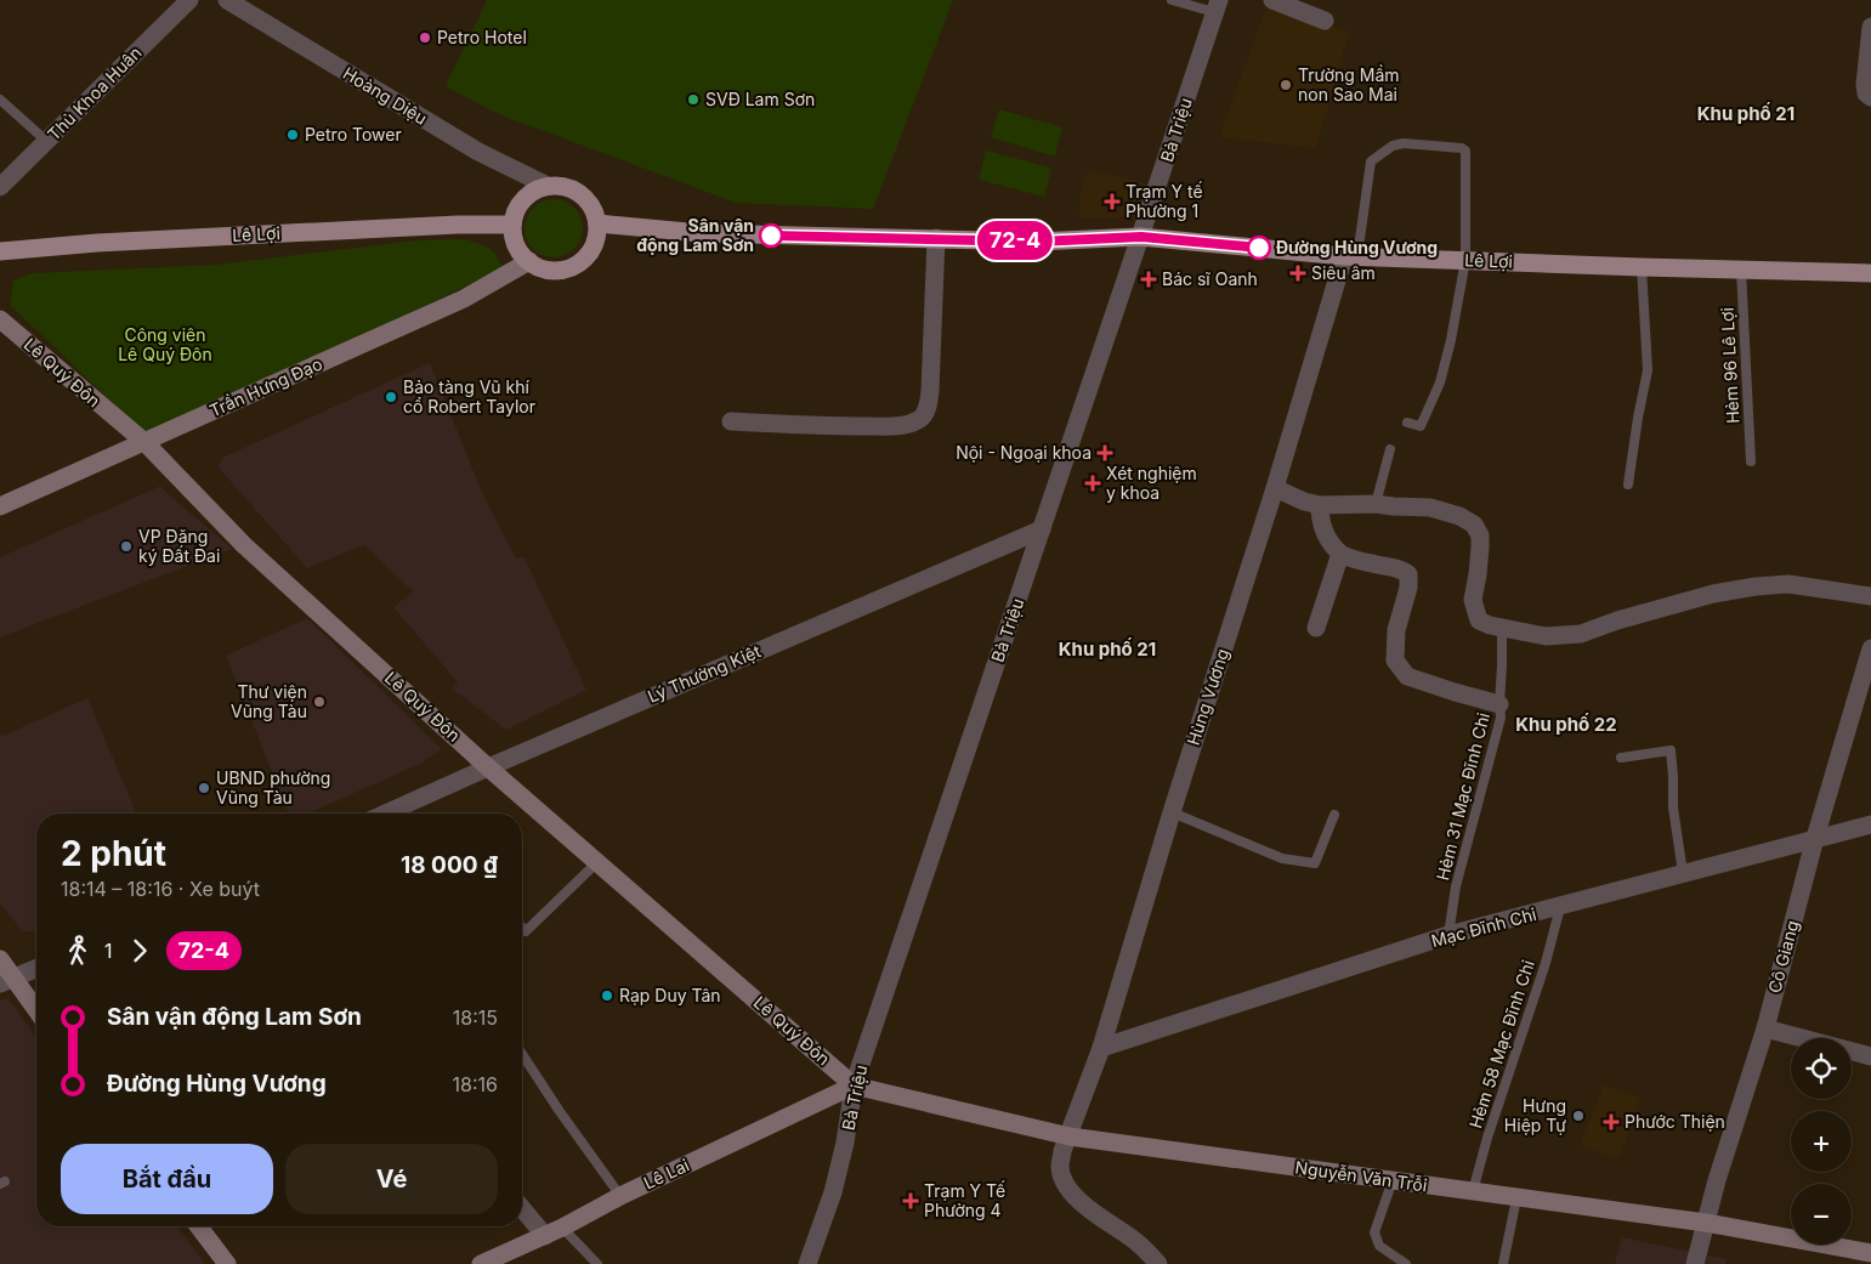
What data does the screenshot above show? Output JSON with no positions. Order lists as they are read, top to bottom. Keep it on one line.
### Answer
{"streets":{"main road":["Lê Lợi"],"street":["Thủ Khoa Huân","Hoàng Diệu","Bà Triệu","Lê Quý Đôn","Trần Hưng Đạo","Lý Thường Kiệt","Hùng Vương","Mạc Đĩnh Chi","Cô Giang","Lê Lai","Nguyễn Văn Trỗi"],"lane":["Hẻm 96 Lê Lợi","Hẻm 31 Mạc Đĩnh Chi","Hẻm 58 Mạc Đĩnh Chi"]},"crossings":[["Hoàng Diệu","Lê Lợi"],["Hoàng Diệu","Trần Hưng Đạo"],["Bà Triệu","Lê Lợi"],["Bà Triệu","Lê Quý Đôn"],["Bà Triệu","Lý Thường Kiệt"],["Bà Triệu","Lê Lai"],["Bà Triệu","Nguyễn Văn Trỗi"],["Lê Lợi","Hẻm 96 Lê Lợi"],["Lê Lợi","Trần Hưng Đạo"],["Lê Lợi","Hùng Vương"],["Lê Quý Đôn","Trần Hưng Đạo"],["Lê Quý Đôn","Lý Thường Kiệt"],["Lê Quý Đôn","Lê Lai"],["Lê Quý Đôn","Nguyễn Văn Trỗi"],["Hùng Vương","Mạc Đĩnh Chi"],["Hùng Vương","Nguyễn Văn Trỗi"],["Hẻm 31 Mạc Đĩnh Chi","Mạc Đĩnh Chi"],["Mạc Đĩnh Chi","Cô Giang"],["Mạc Đĩnh Chi","Hẻm 58 Mạc Đĩnh Chi"],["Cô Giang","Nguyễn Văn Trỗi"],["Hẻm 58 Mạc Đĩnh Chi","Nguyễn Văn Trỗi"],["Lê Lai","Nguyễn Văn Trỗi"]],"districts":["Khu phố 21","Khu phố 21","Khu phố 22"],"parks":["Công viên Lê Quý Đôn"],"places":{"other":["Petro Hotel","Trường Mầm non Sao Mai","SVĐ Lam Sơn","Petro Tower","Sân vận động Lam Sơn","Đường Hùng Vương","Bảo tàng Vũ khí cổ Robert Taylor","VP Đăng ký Đất Đai","Thư viện Vũng Tàu","UBND phường Vũng Tàu","Rạp Duy Tân","Hưng Hiệp Tự"],"health":["Trạm Y tế Phường 1","Siêu âm","Bác sĩ Oanh","Nội - Ngoại khoa","Xét nghiệm y khoa","Phước Thiện","Trạm Y Tế Phường 4"]},"lines":["bus line 72-4"],"page":{"on_map":"72-4","heading":["2 phút","18:14 – 18:16 · Xe buýt","18 000 ₫"],"legs":["1","72-4"],"list":[{"name":"Sân vận động Lam Sơn","value":"18:15"},{"name":"Đường Hùng Vương","value":"18:16"}],"map_buttons":["+","−"],"buttons":["Bắt đầu","Vé"]}}
